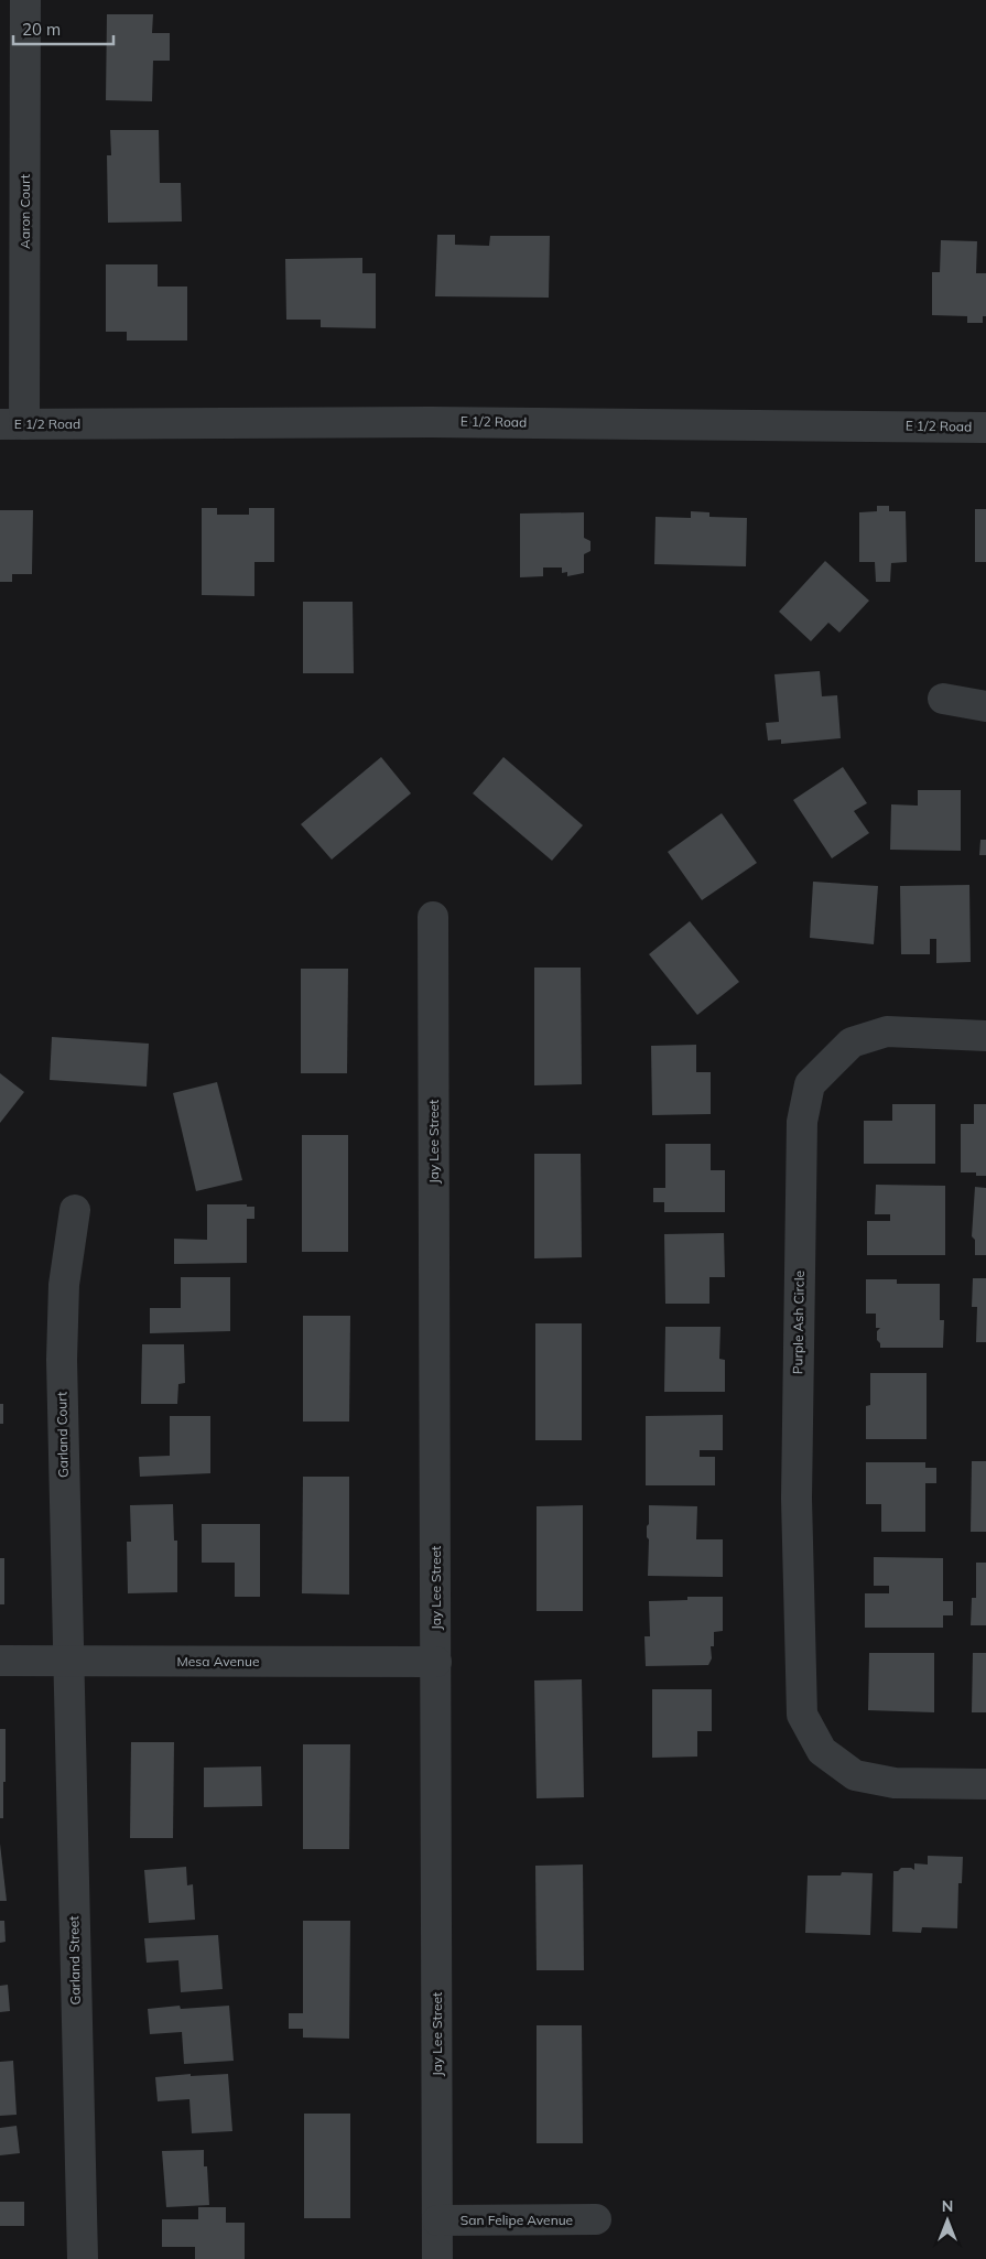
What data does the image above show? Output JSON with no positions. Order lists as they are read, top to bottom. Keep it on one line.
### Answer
{"streets":{"street":["Aaron Court","E 1/2 Road","Jay Lee Street","Purple Ash Circle","Garland Court","Mesa Avenue","Garland Street","San Felipe Avenue"]},"crossings":[["Aaron Court","E 1/2 Road"],["Jay Lee Street","Mesa Avenue"],["Jay Lee Street","San Felipe Avenue"],["Garland Court","Mesa Avenue"],["Garland Court","Garland Street"],["Mesa Avenue","Garland Street"]],"scale_bar":"20 m","north":"top"}
